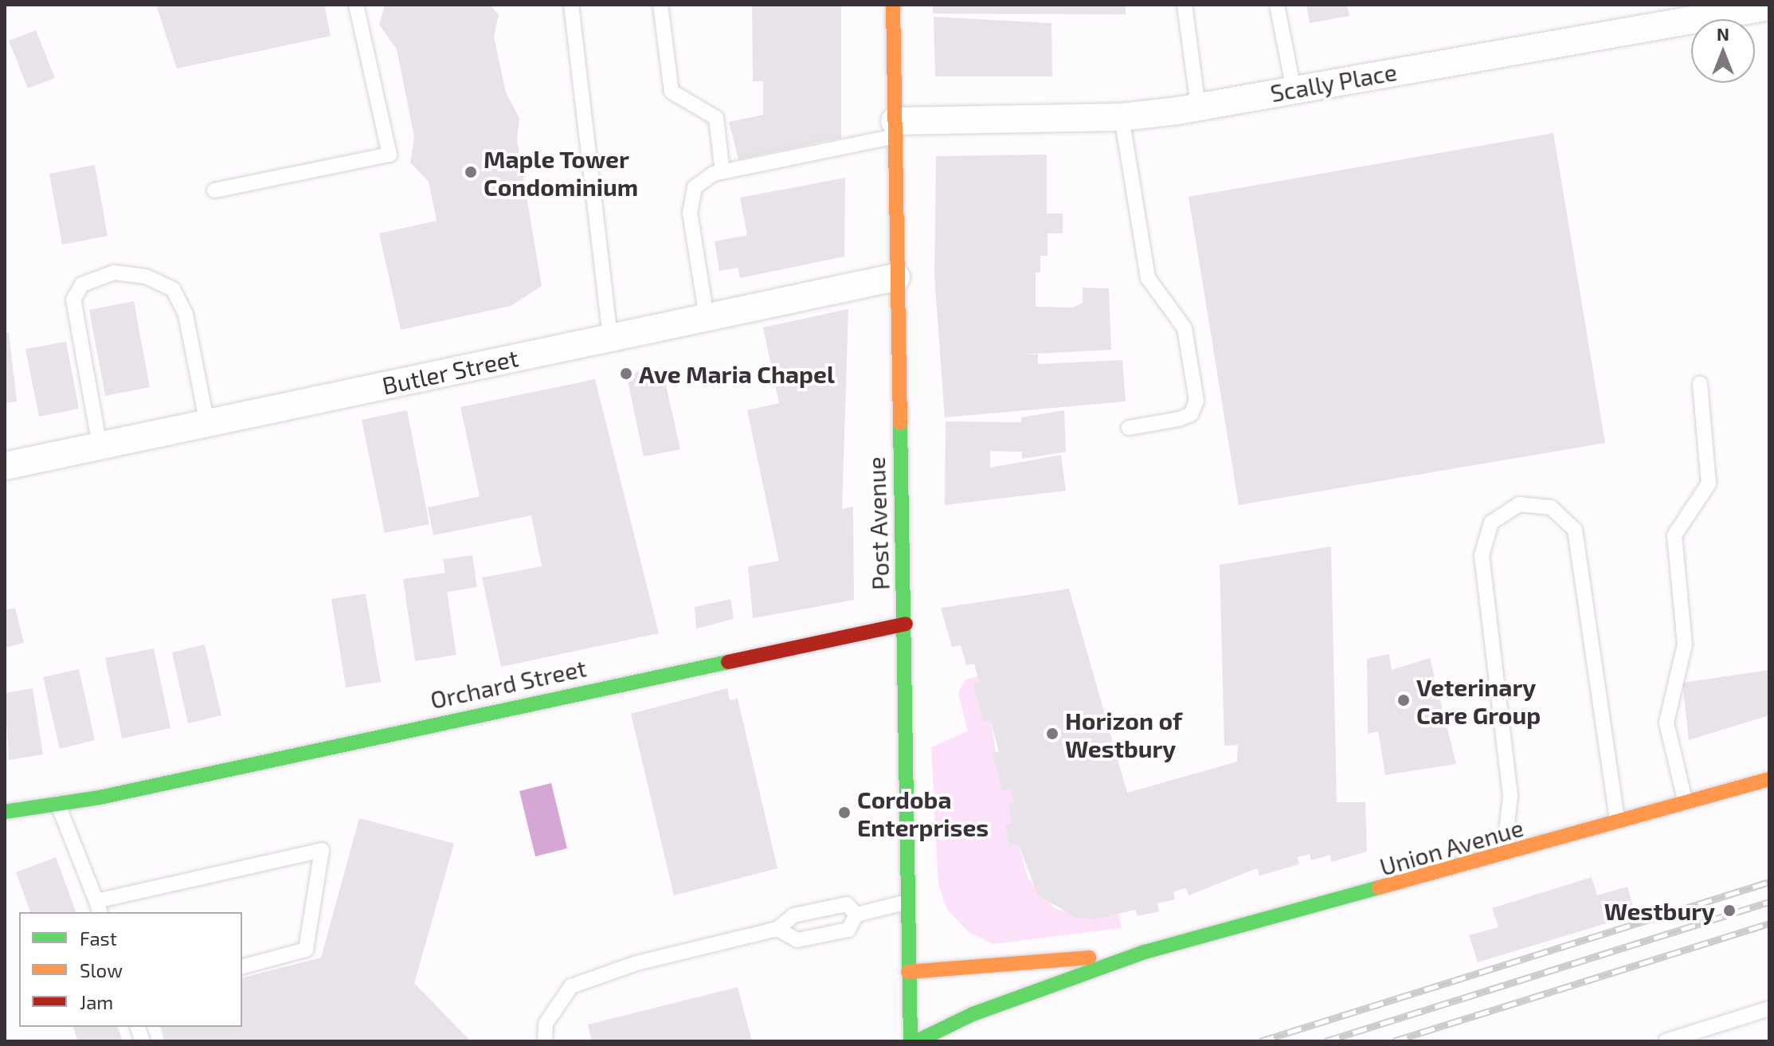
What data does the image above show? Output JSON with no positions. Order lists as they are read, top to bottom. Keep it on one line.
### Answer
{"streets":{"main road":["Post Avenue","Orchard Street","Union Avenue"],"street":["Scally Place","Butler Street"]},"crossings":[["Scally Place","Post Avenue"],["Butler Street","Post Avenue"],["Post Avenue","Orchard Street"],["Post Avenue","Union Avenue"]],"places":["Maple Tower Condominium","Ave Maria Chapel","Veterinary Care Group","Horizon of Westbury","Cordoba Enterprises","Westbury"],"legend":["Fast","Slow","Jam"],"north":"top"}
